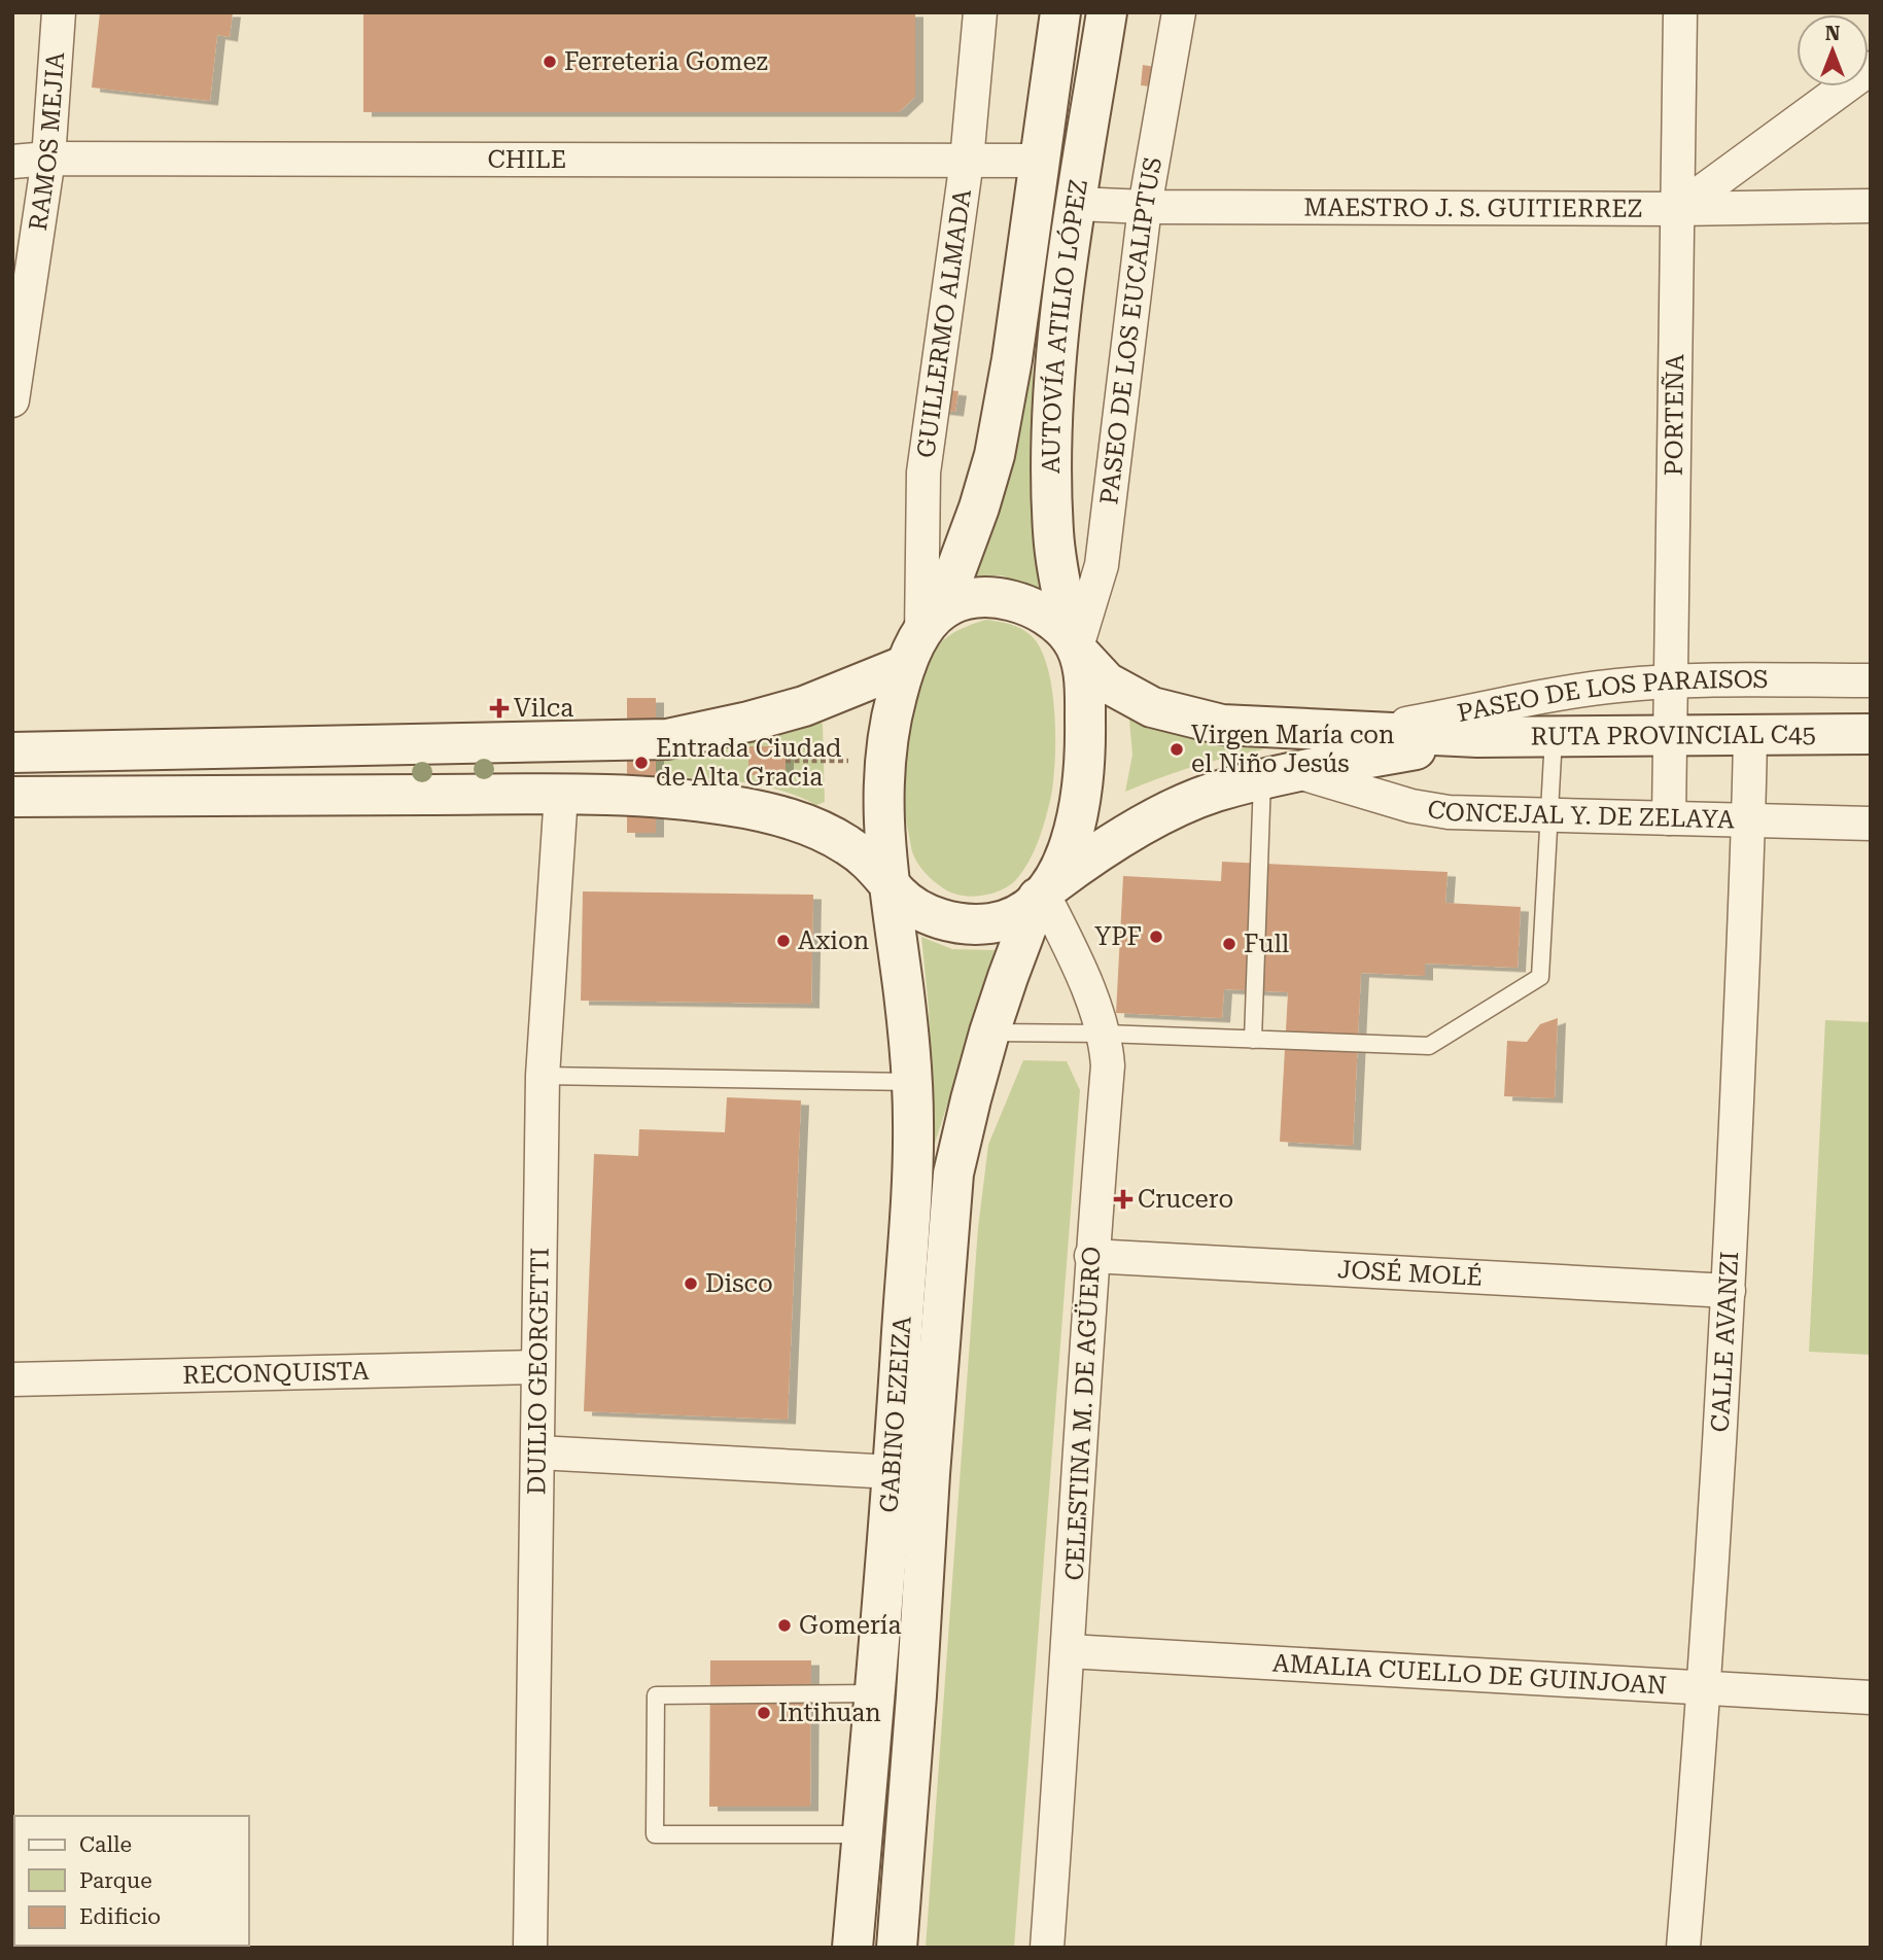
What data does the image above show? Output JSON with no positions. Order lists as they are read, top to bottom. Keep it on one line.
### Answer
{"streets":{"main road":["AUTOVÍA ATILIO LÓPEZ","RUTA PROVINCIAL C45","GABINO EZEIZA"],"street":["RAMOS MEJIA","CHILE","MAESTRO J. S. GUITIERREZ","GUILLERMO ALMADA","PASEO DE LOS EUCALIPTUS","PORTEÑA","PASEO DE LOS PARAISOS","CONCEJAL Y. DE ZELAYA","JOSÉ MOLÉ","CALLE AVANZI","DUILIO GEORGETTI","RECONQUISTA","CELESTINA M. DE AGÜERO","AMALIA CUELLO DE GUINJOAN"]},"crossings":[["RAMOS MEJIA","CHILE"],["CHILE","GUILLERMO ALMADA"],["CHILE","AUTOVÍA ATILIO LÓPEZ"],["MAESTRO J. S. GUITIERREZ","AUTOVÍA ATILIO LÓPEZ"],["MAESTRO J. S. GUITIERREZ","PASEO DE LOS EUCALIPTUS"],["MAESTRO J. S. GUITIERREZ","PORTEÑA"],["GUILLERMO ALMADA","AUTOVÍA ATILIO LÓPEZ"],["GUILLERMO ALMADA","RUTA PROVINCIAL C45"],["AUTOVÍA ATILIO LÓPEZ","PASEO DE LOS EUCALIPTUS"],["AUTOVÍA ATILIO LÓPEZ","RUTA PROVINCIAL C45"],["AUTOVÍA ATILIO LÓPEZ","CELESTINA M. DE AGÜERO"],["AUTOVÍA ATILIO LÓPEZ","GABINO EZEIZA"],["PASEO DE LOS EUCALIPTUS","RUTA PROVINCIAL C45"],["PORTEÑA","PASEO DE LOS PARAISOS"],["PORTEÑA","RUTA PROVINCIAL C45"],["PORTEÑA","CONCEJAL Y. DE ZELAYA"],["PASEO DE LOS PARAISOS","RUTA PROVINCIAL C45"],["RUTA PROVINCIAL C45","CONCEJAL Y. DE ZELAYA"],["RUTA PROVINCIAL C45","CALLE AVANZI"],["RUTA PROVINCIAL C45","DUILIO GEORGETTI"],["RUTA PROVINCIAL C45","CELESTINA M. DE AGÜERO"],["RUTA PROVINCIAL C45","GABINO EZEIZA"],["CONCEJAL Y. DE ZELAYA","CALLE AVANZI"],["JOSÉ MOLÉ","CALLE AVANZI"],["JOSÉ MOLÉ","CELESTINA M. DE AGÜERO"],["CALLE AVANZI","AMALIA CUELLO DE GUINJOAN"],["DUILIO GEORGETTI","RECONQUISTA"],["CELESTINA M. DE AGÜERO","GABINO EZEIZA"],["CELESTINA M. DE AGÜERO","AMALIA CUELLO DE GUINJOAN"]],"places":{"other":["Ferreteria Gomez","Virgen María con el Niño Jesús","Entrada Ciudad de Alta Gracia","YPF","Axion","Full","Disco","Gomería","Intihuan"],"health":["Vilca","Crucero"]},"legend":["Calle","Parque","Edificio"],"north":"top"}
